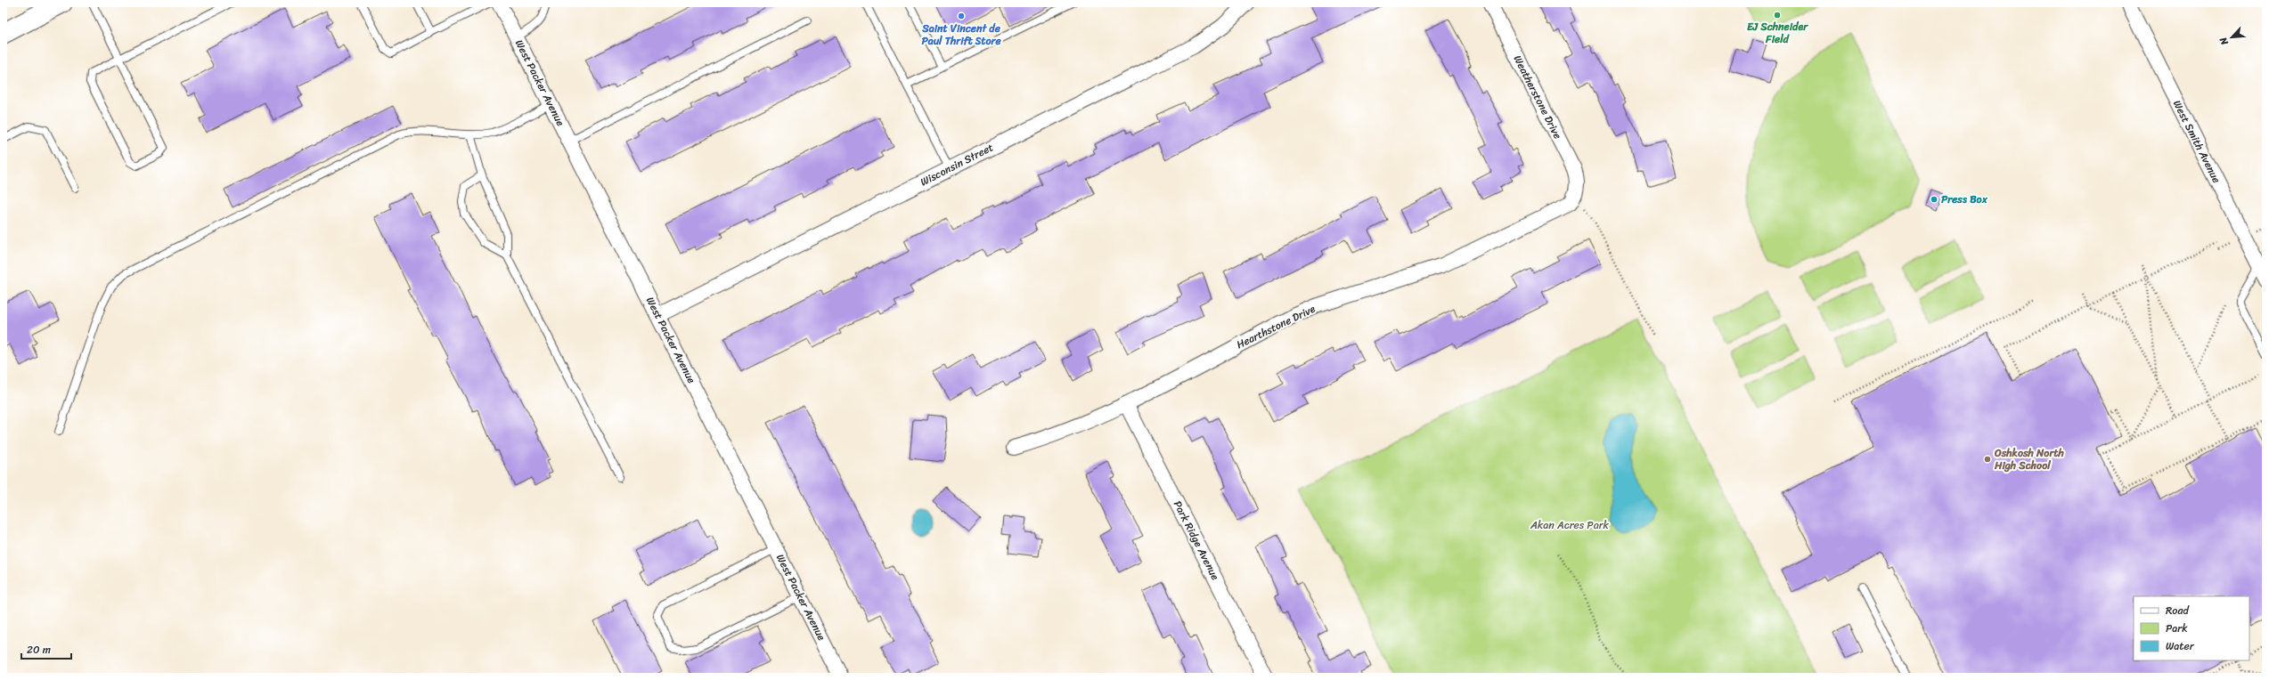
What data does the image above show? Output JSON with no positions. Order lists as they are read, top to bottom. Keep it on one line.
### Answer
{"streets":{"street":["West Packer Avenue","Weatherstone Drive","West Smith Avenue","Wisconsin Street","Hearthstone Drive","Park Ridge Avenue"]},"crossings":[["West Packer Avenue","Wisconsin Street"],["Weatherstone Drive","Hearthstone Drive"],["Hearthstone Drive","Park Ridge Avenue"]],"parks":["Akan Acres Park"],"places":["EJ Schneider Field","Saint Vincent de Paul Thrift Store","Press Box","Oshkosh North High School"],"legend":["Road","Park","Water"],"scale_bar":"20 m","north":"bottom left"}
